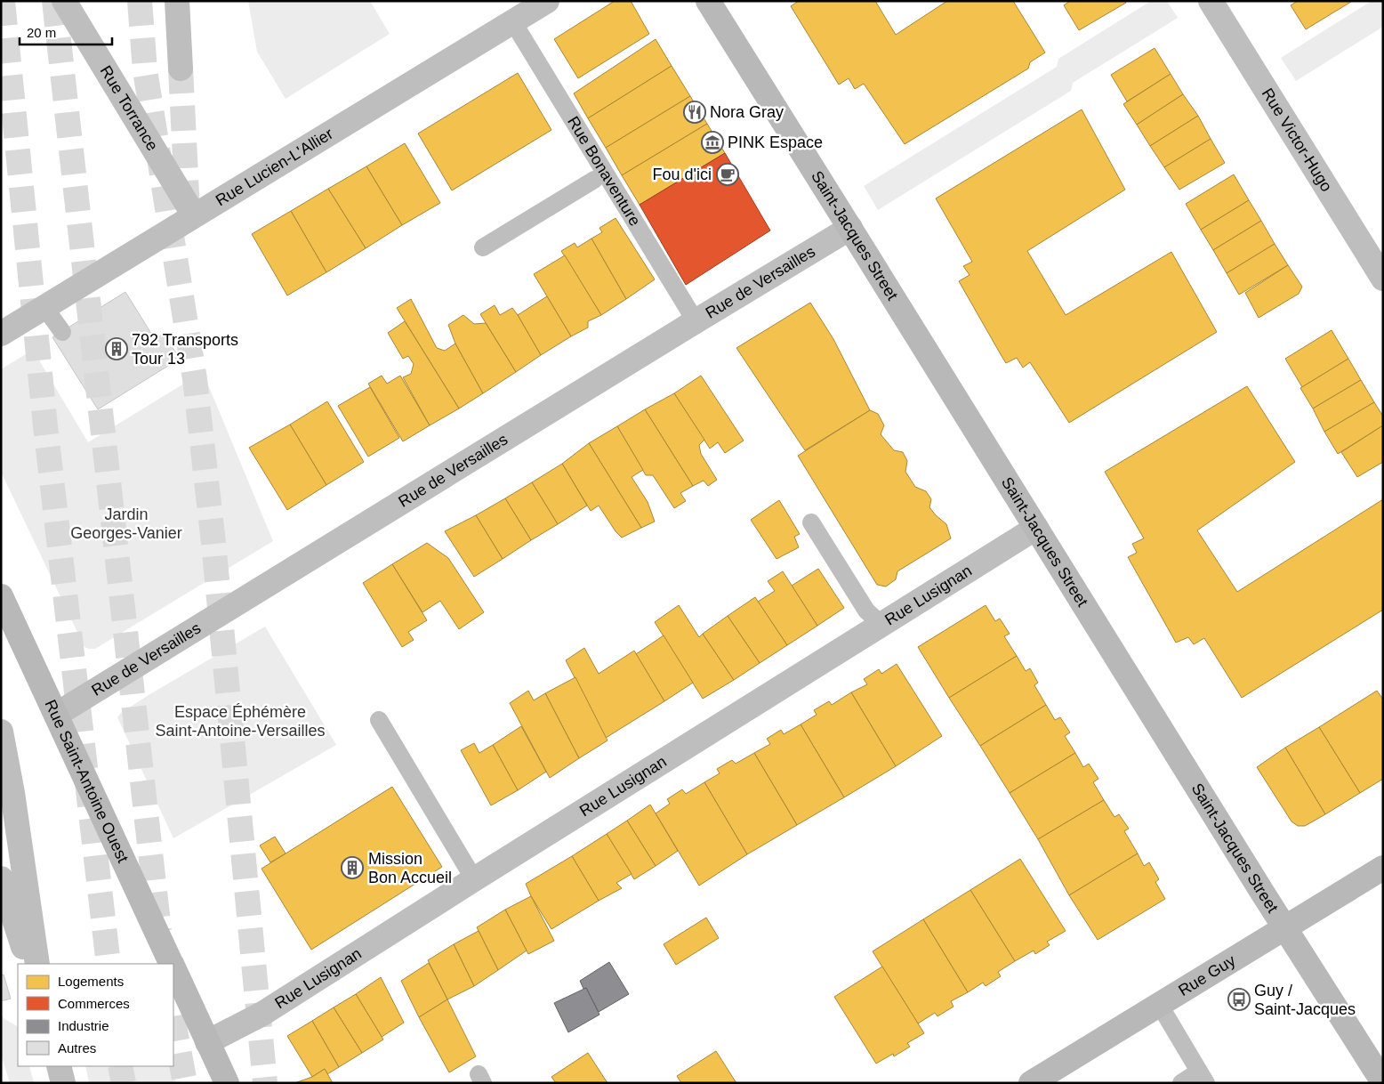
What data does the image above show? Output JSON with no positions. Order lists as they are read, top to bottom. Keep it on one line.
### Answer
{"streets":{"main road":["Rue Torrance","Rue Victor-Hugo","Rue Lucien-L'Allier","Saint-Jacques Street","Rue de Versailles","Rue Lusignan","Rue Saint-Antoine Ouest","Rue Guy"],"lane":["Rue Bonaventure"]},"crossings":[["Rue Torrance","Rue Lucien-L'Allier"],["Rue Lucien-L'Allier","Rue Bonaventure"],["Rue Bonaventure","Rue de Versailles"],["Saint-Jacques Street","Rue de Versailles"],["Saint-Jacques Street","Rue Lusignan"],["Saint-Jacques Street","Rue Guy"],["Rue de Versailles","Rue Saint-Antoine Ouest"],["Rue Lusignan","Rue Saint-Antoine Ouest"]],"parks":["Jardin Georges-Vanier","Espace Éphémère Saint-Antoine-Versailles"],"places":{"restaurant":["Nora Gray"],"museum":["PINK Espace"],"cafe":["Fou d'ici"],"building":["792 Transports Tour 13","Mission Bon Accueil"],"bus stop":["Guy / Saint-Jacques"]},"legend":["Logements","Commerces","Industrie","Autres"],"scale_bar":"20 m"}
